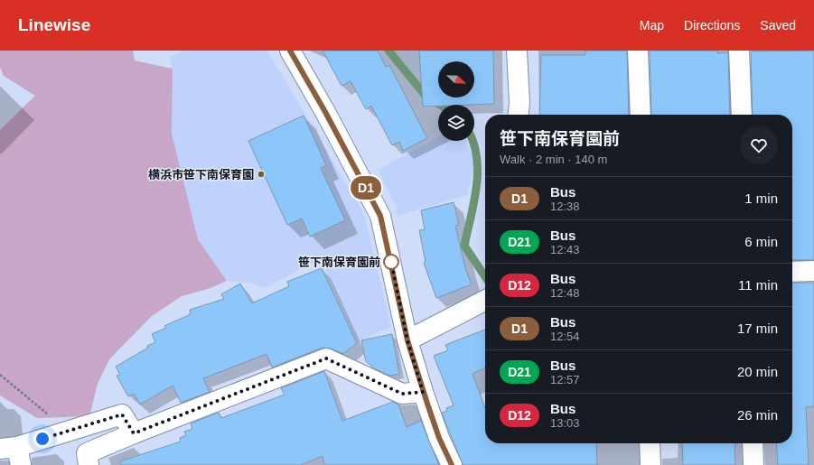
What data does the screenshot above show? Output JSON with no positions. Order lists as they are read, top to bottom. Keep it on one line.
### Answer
{"places":["横浜市笹下南保育園","笹下南保育園前"],"lines":["bus line D1"],"north":"bottom right","page":{"header":"Linewise","nav":["Map","Directions","Saved"],"on_map":"D1","heading":["笹下南保育園前","Walk · 2 min · 140 m"],"list":[{"mark":"D1","name":"Bus","note":"12:38","value":"1 min"},{"mark":"D21","name":"Bus","note":"12:43","value":"6 min"},{"mark":"D12","name":"Bus","note":"12:48","value":"11 min"},{"mark":"D1","name":"Bus","note":"12:54","value":"17 min"},{"mark":"D21","name":"Bus","note":"12:57","value":"20 min"},{"mark":"D12","name":"Bus","note":"13:03","value":"26 min"}]}}
